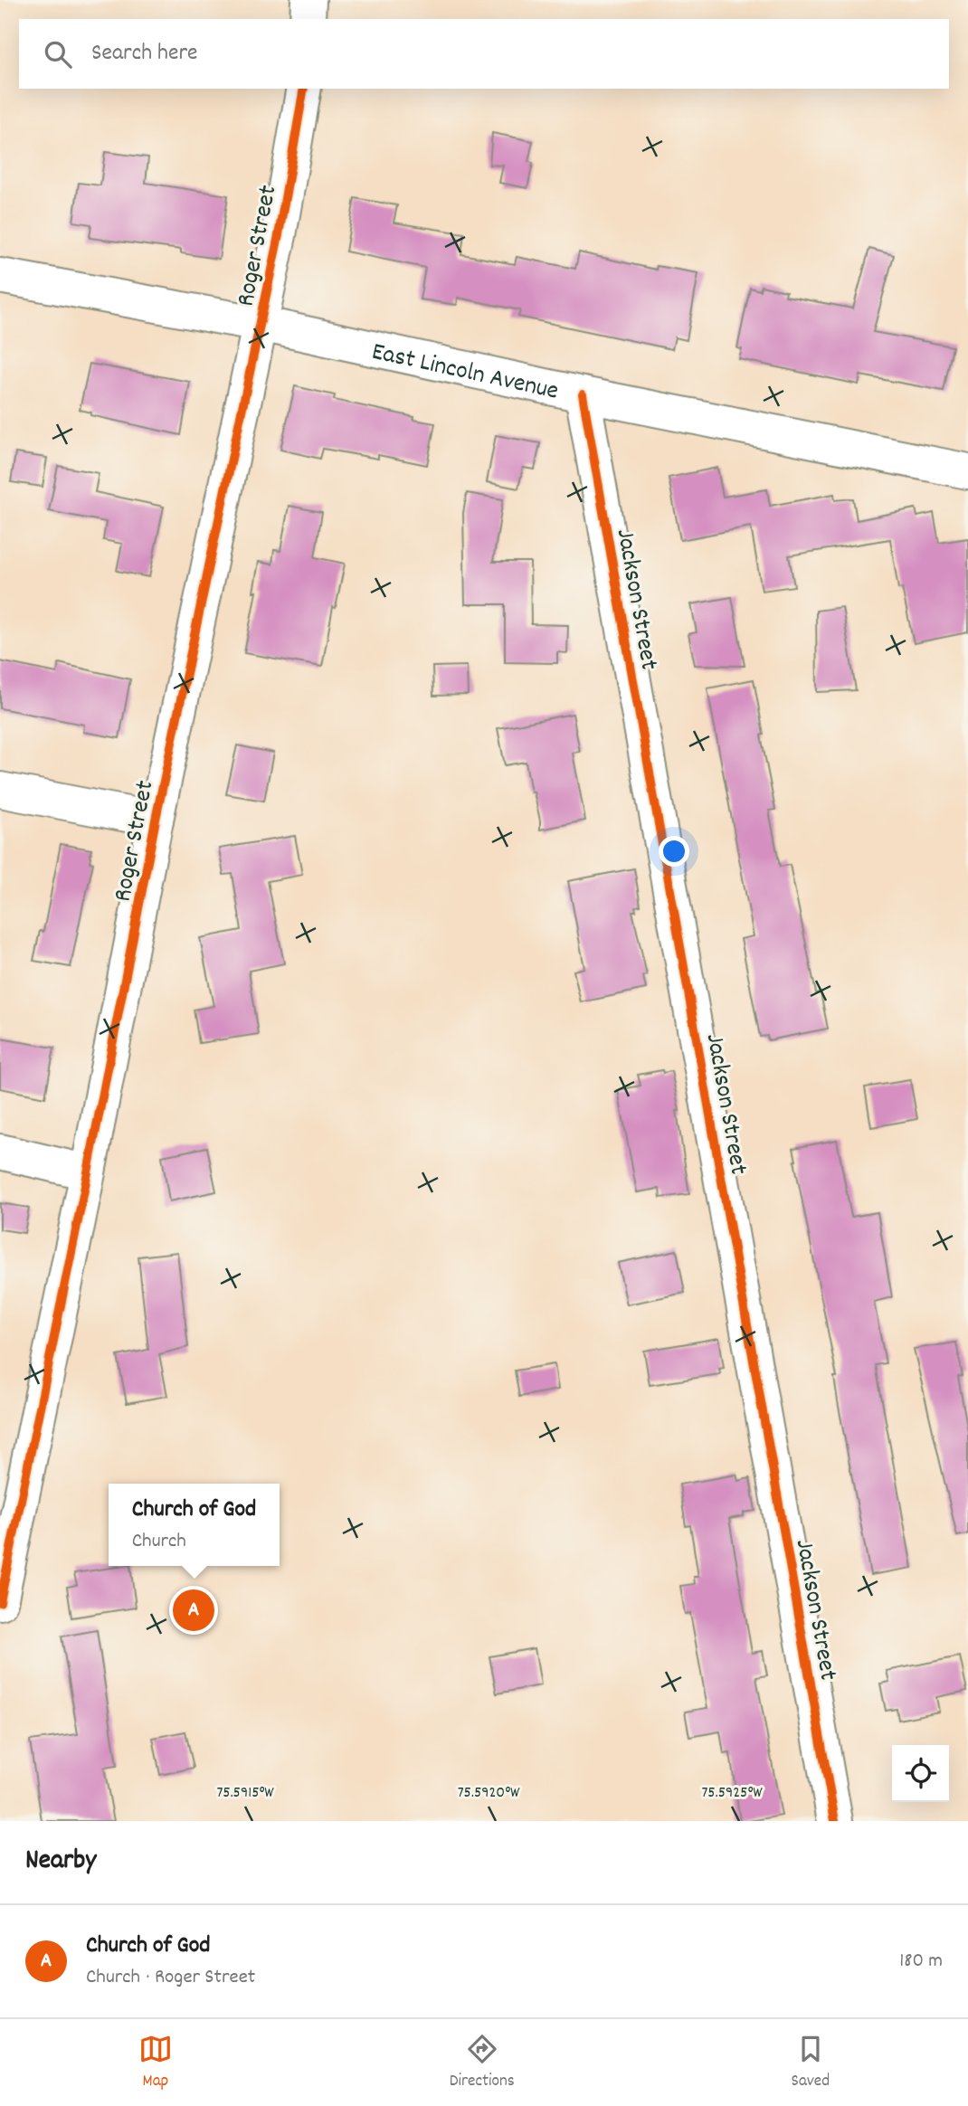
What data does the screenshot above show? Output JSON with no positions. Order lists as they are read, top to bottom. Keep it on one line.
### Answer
{"streets":{"street":["Roger Street","East Lincoln Avenue","Jackson Street"]},"crossings":[["Roger Street","East Lincoln Avenue"],["East Lincoln Avenue","Jackson Street"]],"page":{"search":"Search here","popup":["Church of God","Church"],"pins":"A","heading":"Nearby","list":[{"mark":"A","name":"Church of God","note":"Church · Roger Street","value":"180 m"}],"nav":["Map","Directions","Saved"]},"coordinates":["75.5915°W","75.5920°W","75.5925°W"]}
